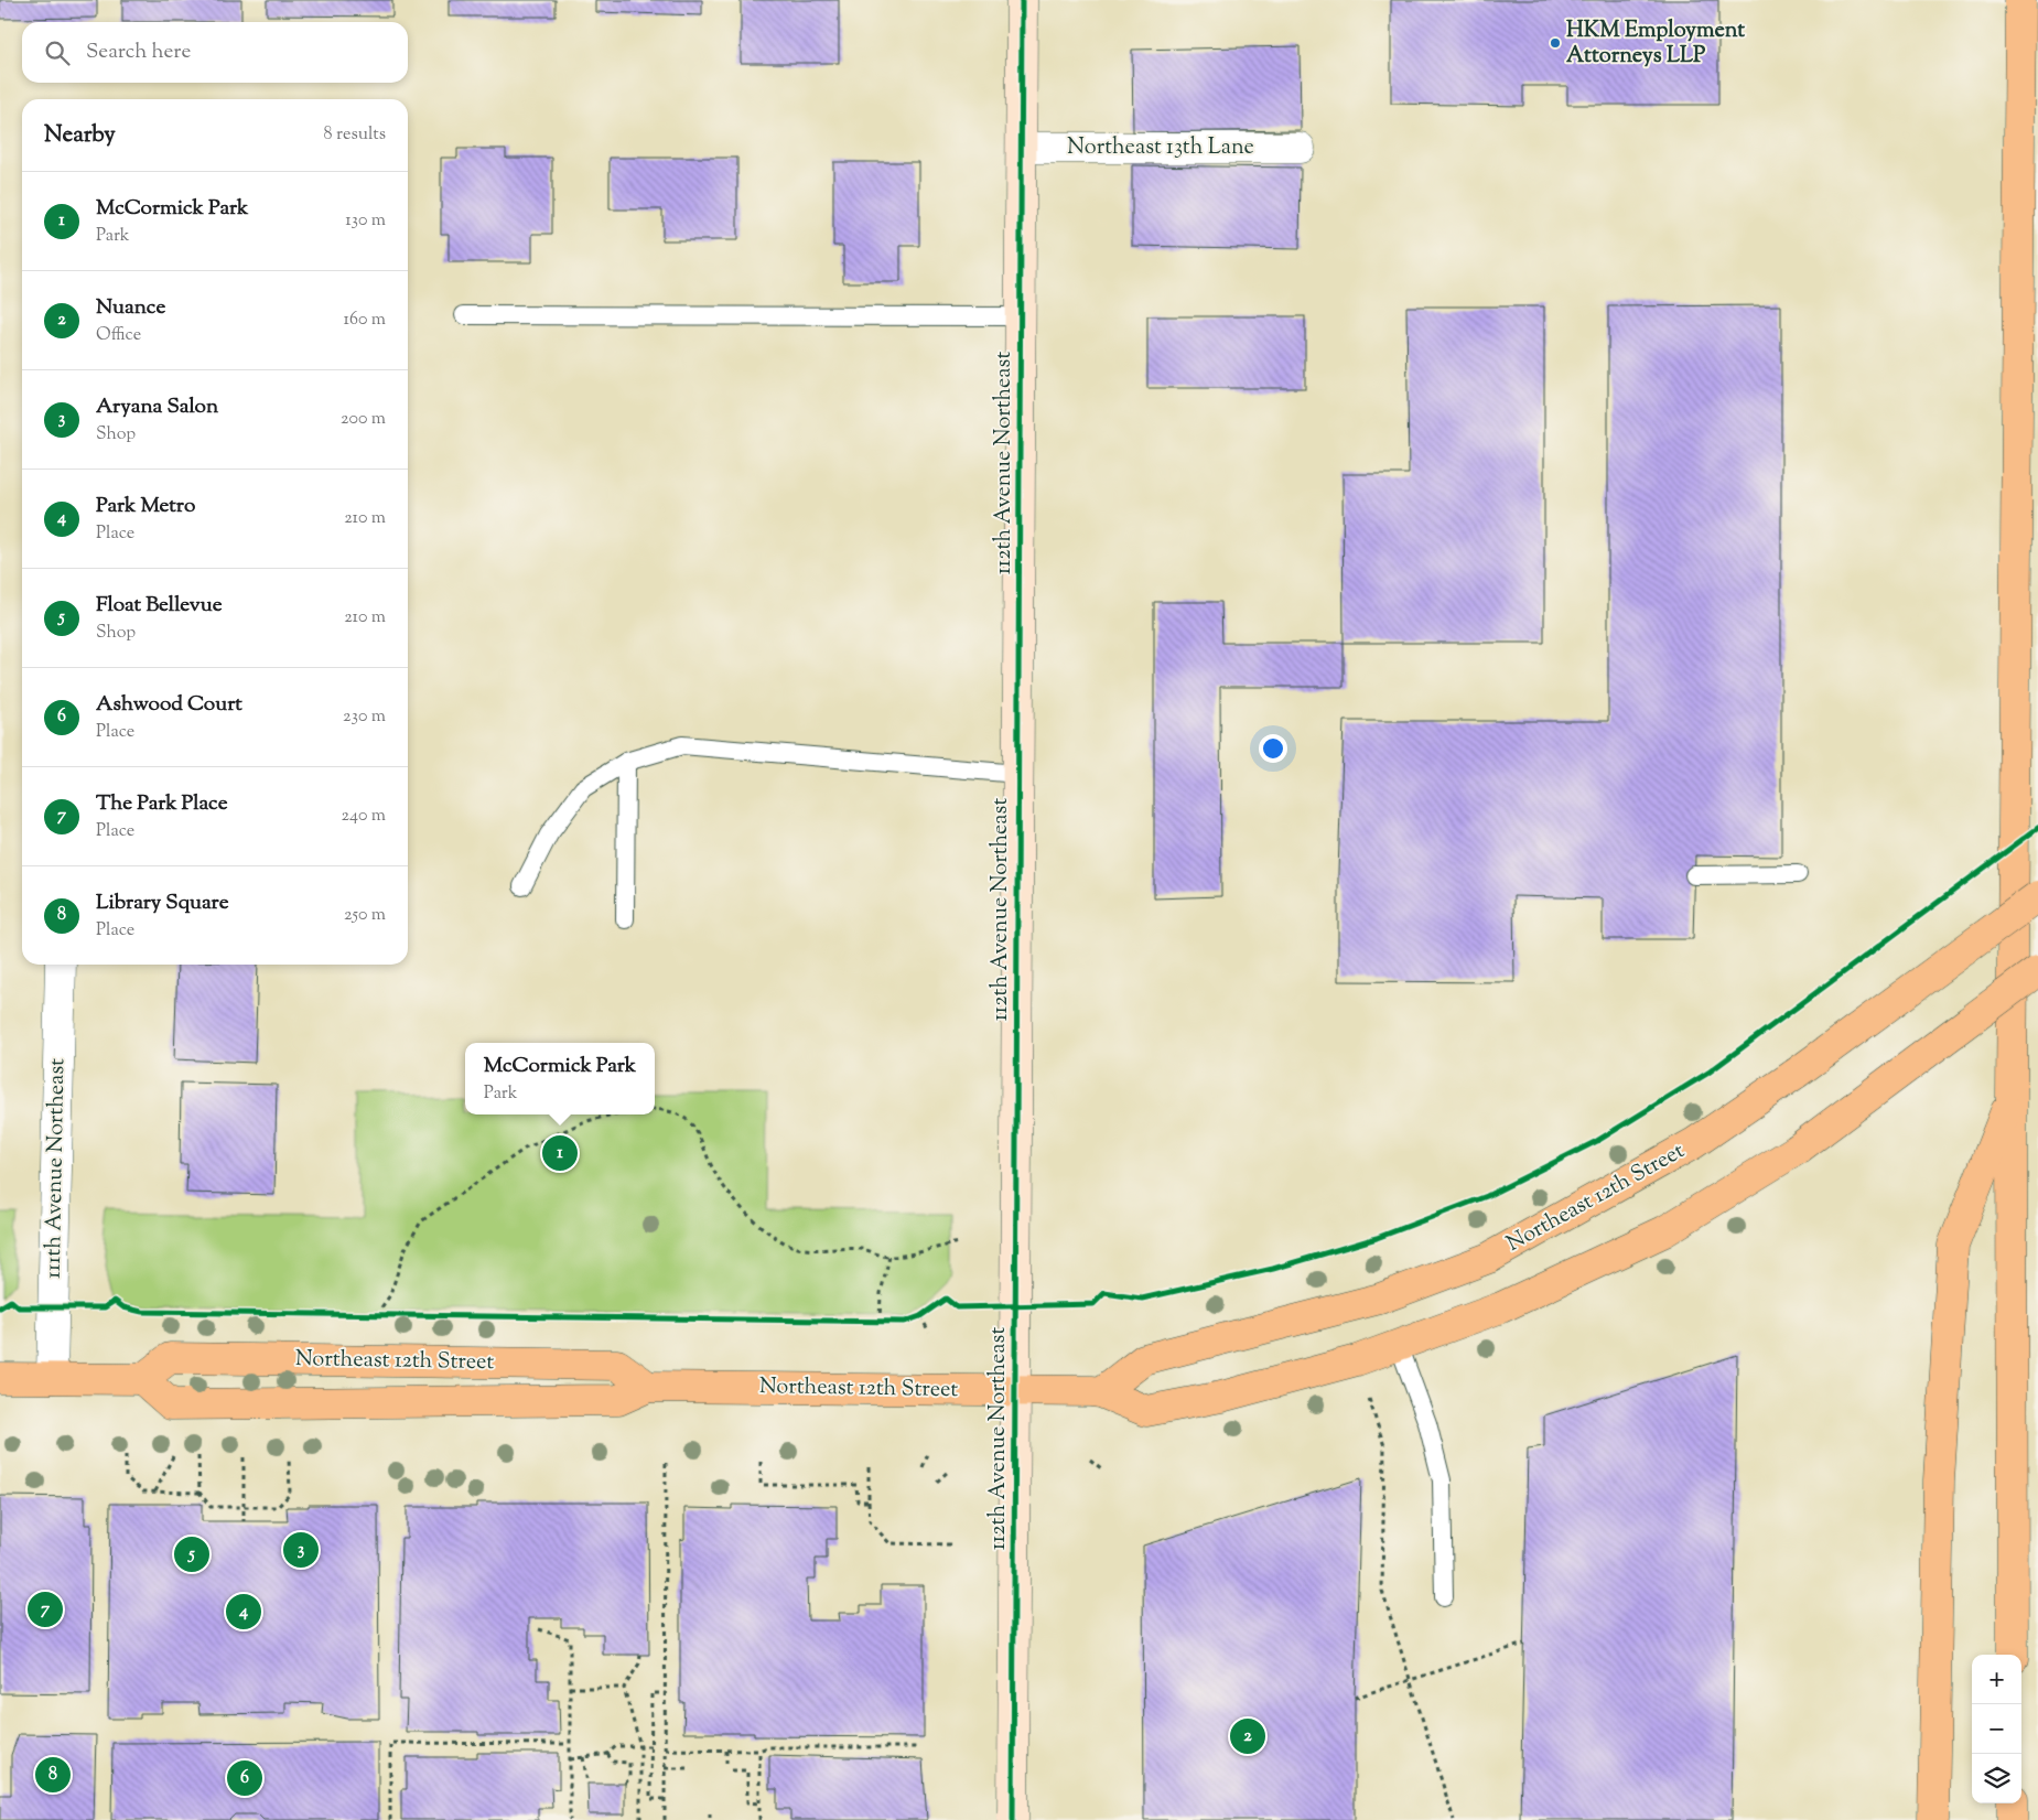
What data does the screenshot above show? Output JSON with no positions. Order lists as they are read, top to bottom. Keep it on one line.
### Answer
{"streets":{"main road":["112th Avenue Northeast","Northeast 12th Street"],"street":["Northeast 13th Lane","111th Avenue Northeast"]},"crossings":[["Northeast 13th Lane","112th Avenue Northeast"],["112th Avenue Northeast","Northeast 12th Street"]],"places":["HKM Employment Attorneys LLP"],"page":{"search":"Search here","heading":["Nearby","8 results"],"list":[{"mark":"1","name":"McCormick Park","note":"Park","value":"130 m"},{"mark":"2","name":"Nuance","note":"Office","value":"160 m"},{"mark":"3","name":"Aryana Salon","note":"Shop","value":"200 m"},{"mark":"4","name":"Park Metro","note":"Place","value":"210 m"},{"mark":"5","name":"Float Bellevue","note":"Shop","value":"210 m"},{"mark":"6","name":"Ashwood Court","note":"Place","value":"230 m"},{"mark":"7","name":"The Park Place","note":"Place","value":"240 m"},{"mark":"8","name":"Library Square","note":"Place","value":"250 m"}],"popup":["McCormick Park","Park"],"pins":["1","3","5","7","4","2","8","6"],"map_buttons":["+","−"]}}
